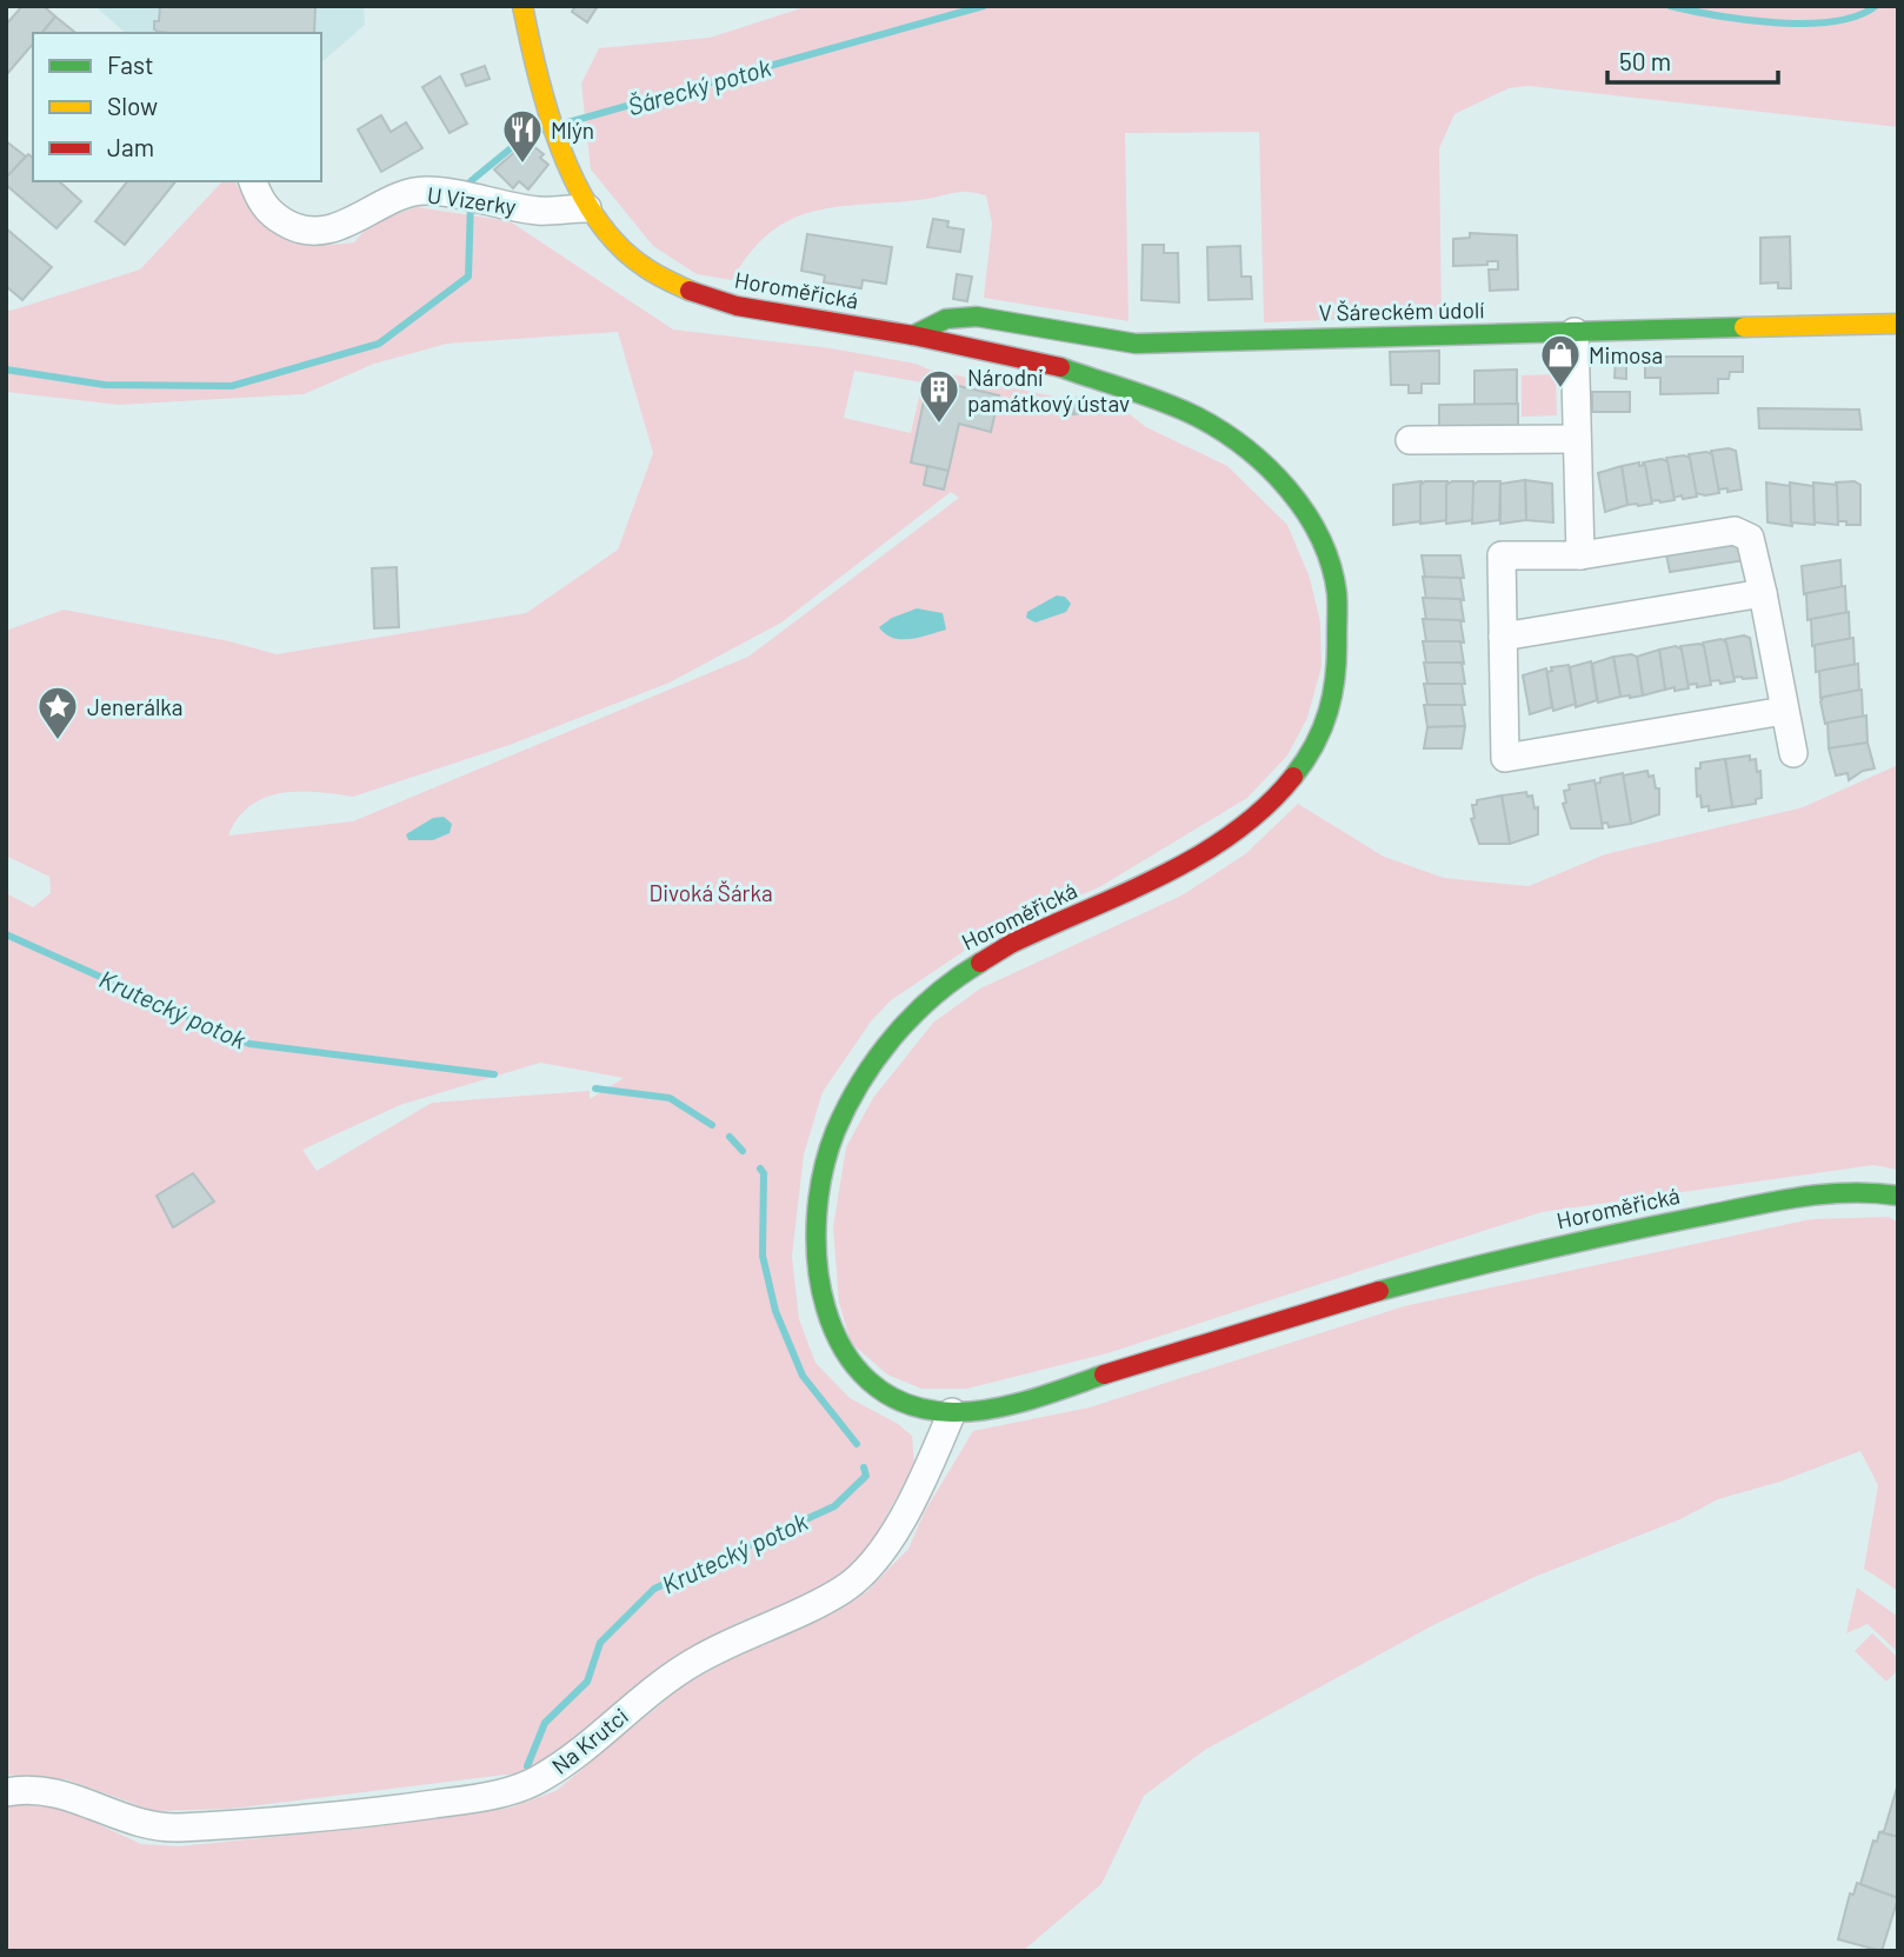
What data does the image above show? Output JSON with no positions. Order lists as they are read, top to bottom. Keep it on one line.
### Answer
{"streets":{"main road":["Horoměřická","V Šáreckém údolí"],"street":["U Vizerky","Na Krutci"]},"crossings":[["U Vizerky","Horoměřická"],["Horoměřická","V Šáreckém údolí"],["Horoměřická","Na Krutci"]],"water":["Šárecký potok","Krutecký potok"],"parks":["Divoká Šárka"],"places":{"restaurant":["Mlýn"],"shop":["Mimosa"],"building":["Národní památkový ústav"],"place":["Jenerálka"]},"legend":["Fast","Slow","Jam"],"scale_bar":"50 m"}
